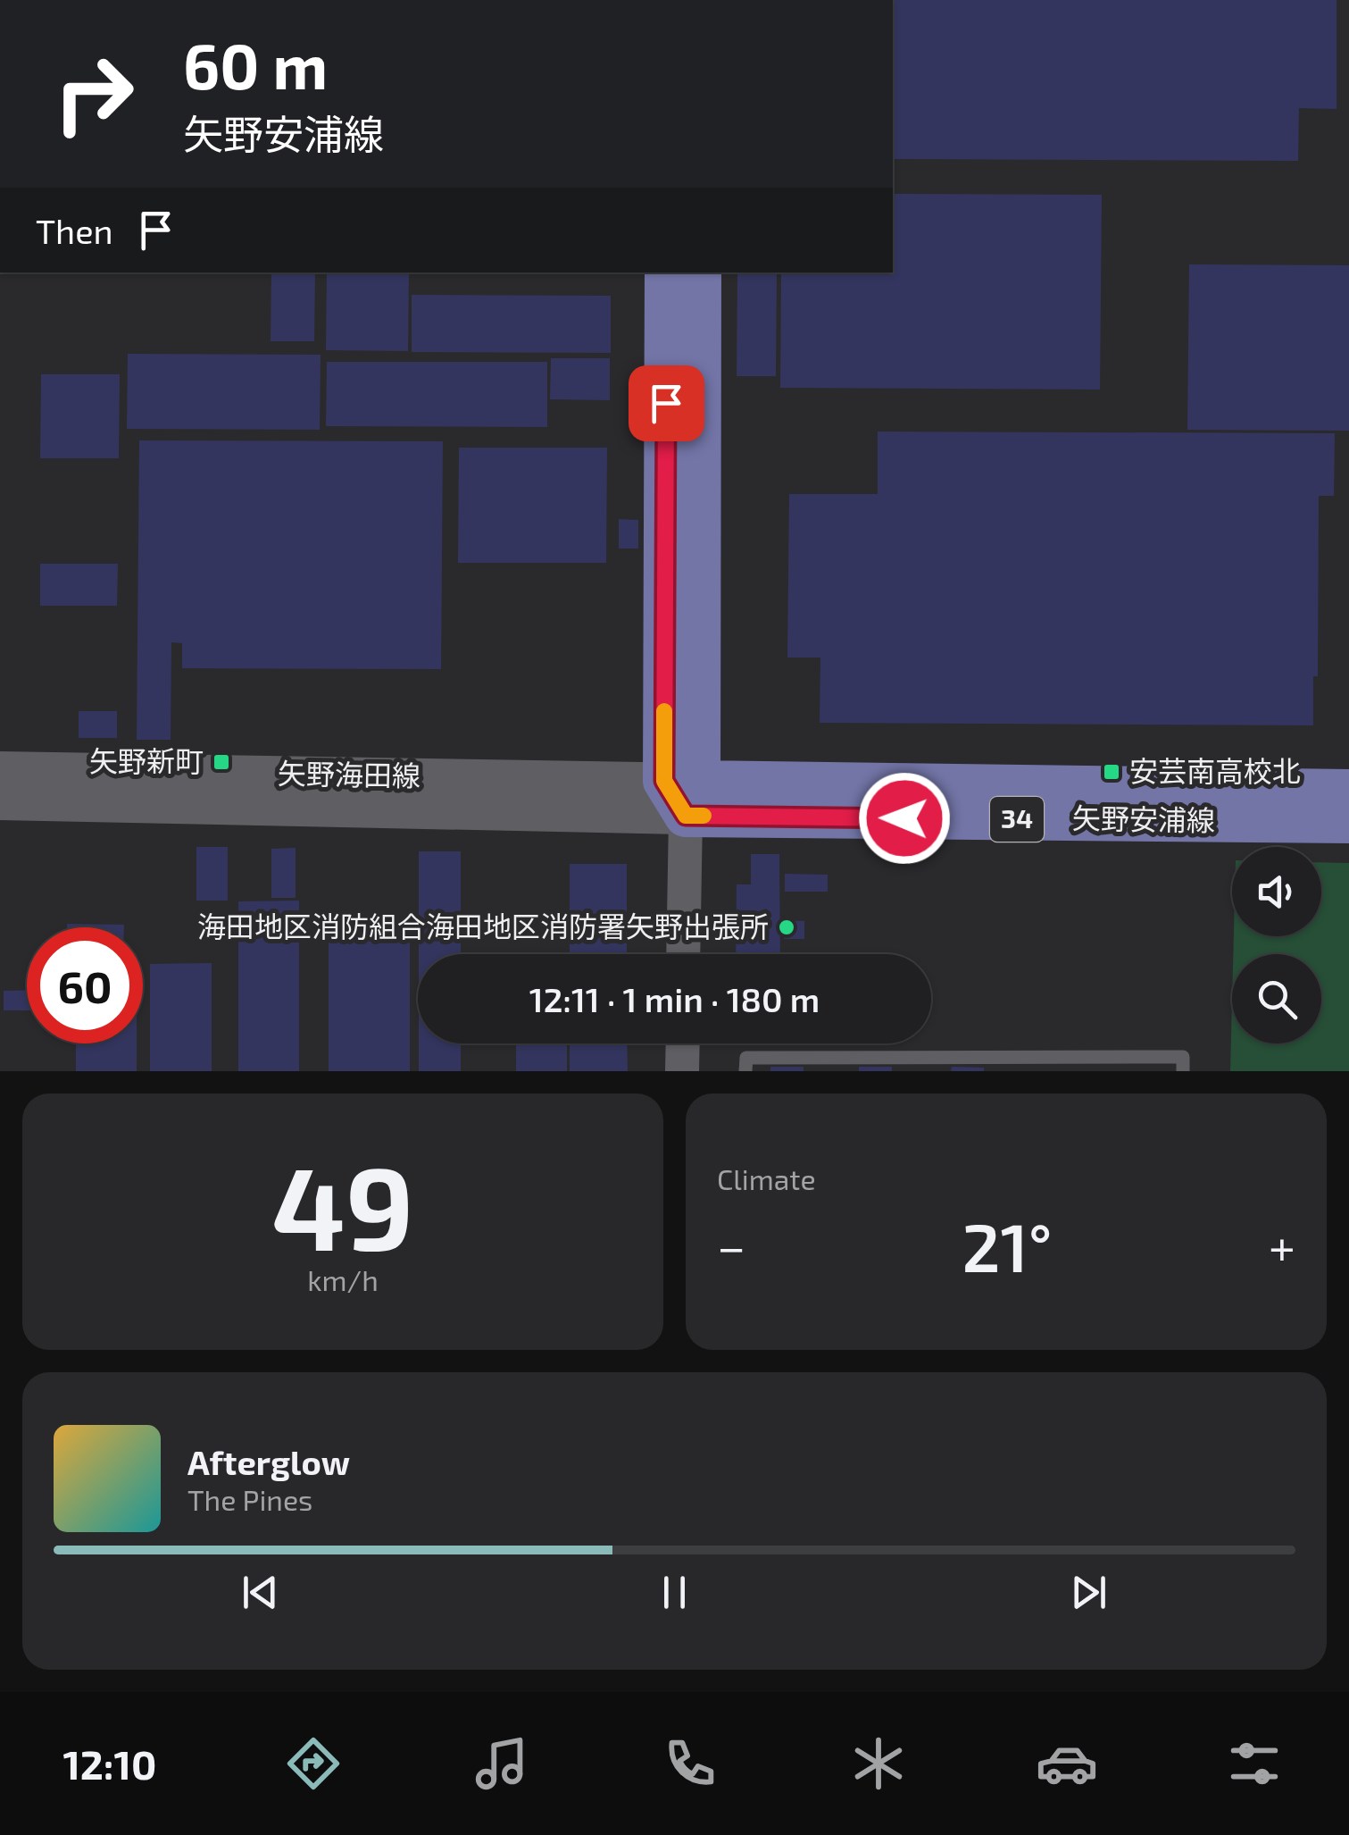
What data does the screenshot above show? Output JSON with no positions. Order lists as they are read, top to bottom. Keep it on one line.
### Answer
{"streets":{"main road":["矢野海田線","34","矢野安浦線"]},"crossings":[["矢野海田線","矢野安浦線"]],"places":{"transit":["矢野新町","安芸南高校北"],"other":["海田地区消防組合海田地区消防署矢野出張所"]},"page":{"turn":["60 m","矢野安浦線"],"then":"Then","limit":"60","trip":"12:11 · 1 min · 180 m","tile":[["49","km/h"],"Climate"],"heat":["−","21°","+"],"song":["Afterglow","The Pines"],"tabs":"12:10"}}
